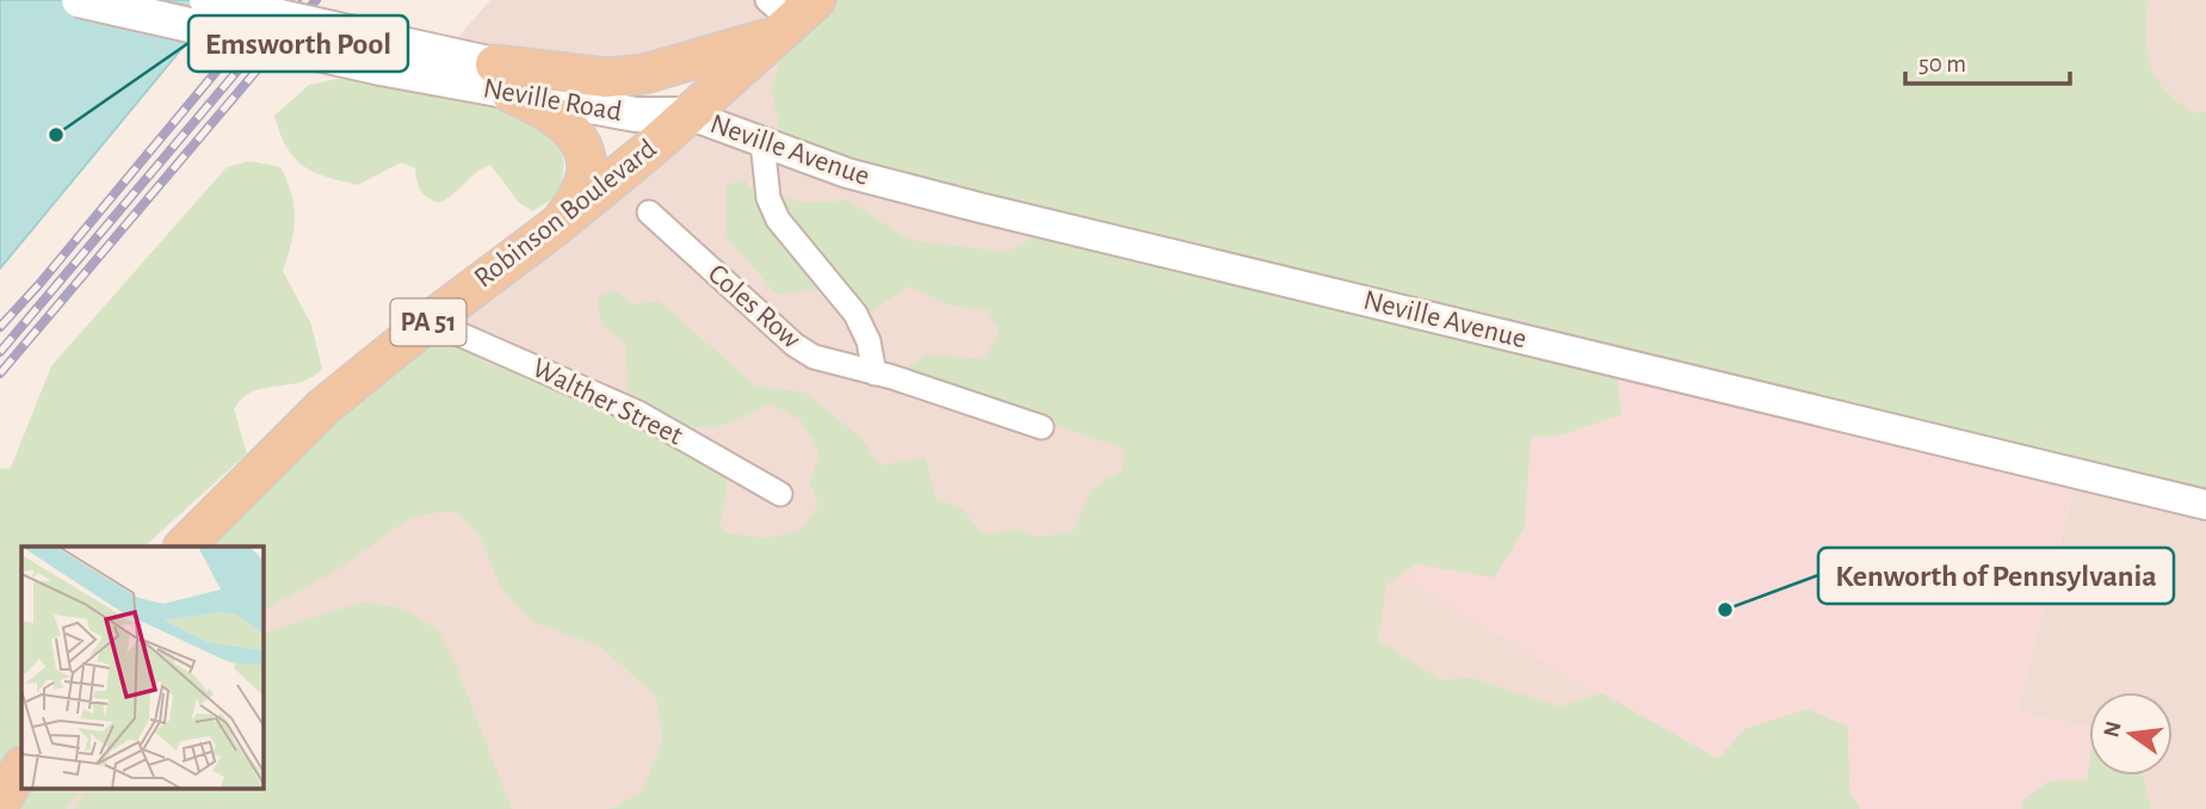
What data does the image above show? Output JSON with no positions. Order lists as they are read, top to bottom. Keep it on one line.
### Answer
{"streets":{"main road":["Neville Road","Robinson Boulevard","PA 51"],"street":["Neville Avenue","Coles Row","Walther Street"]},"crossings":[["Neville Road","Neville Avenue"],["Neville Road","Robinson Boulevard"],["Neville Road","PA 51"],["Neville Avenue","Robinson Boulevard"],["Neville Avenue","PA 51"],["Robinson Boulevard","PA 51"],["Robinson Boulevard","Walther Street"]],"places":["Emsworth Pool","Kenworth of Pennsylvania"],"scale_bar":"50 m","north":"left"}
